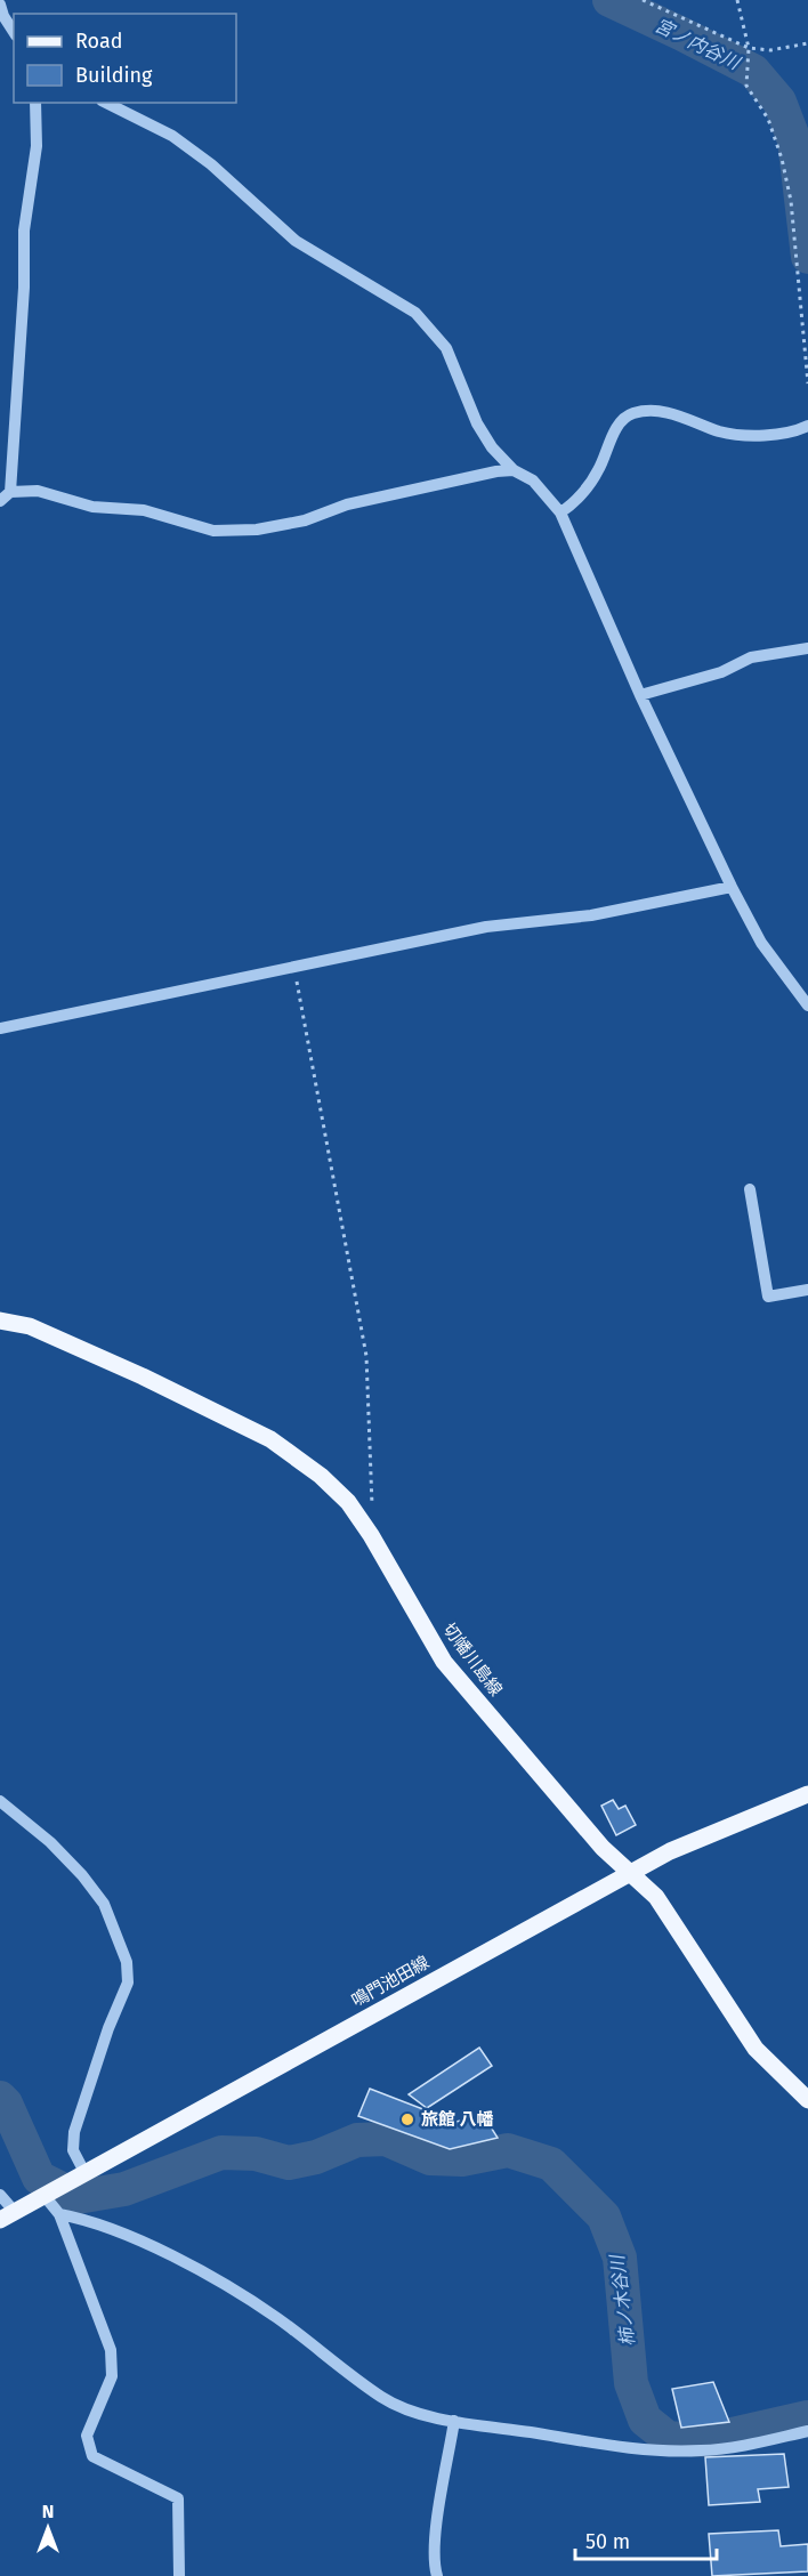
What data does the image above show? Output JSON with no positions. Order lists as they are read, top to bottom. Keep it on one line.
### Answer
{"streets":{"main road":["切幡川島線","鳴門池田線"]},"crossings":[["切幡川島線","鳴門池田線"]],"water":["宮ノ内谷川","柿ノ木谷川"],"places":["旅館 八幡"],"legend":["Road","Building"],"scale_bar":"50 m","north":"top"}
